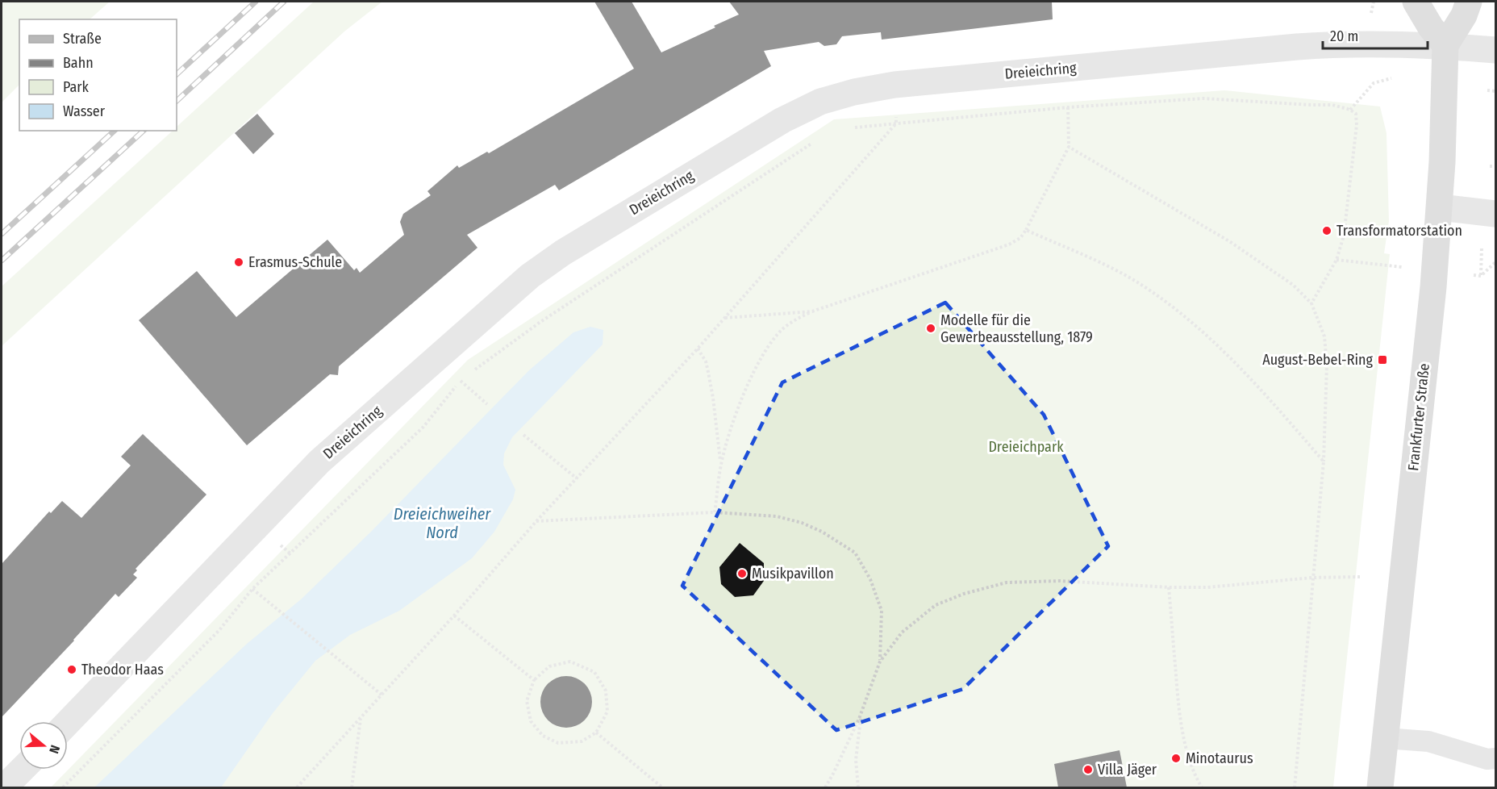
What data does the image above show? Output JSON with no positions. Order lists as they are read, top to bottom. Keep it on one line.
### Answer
{"streets":{"main road":["Frankfurter Straße"],"street":["Dreieichring"]},"crossings":[["Dreieichring","Frankfurter Straße"]],"water":["Dreieichweiher Nord"],"parks":["Dreieichpark"],"places":{"other":["Transformatorstation","Erasmus-Schule","Modelle für die Gewerbeausstellung, 1879","Musikpavillon","Theodor Haas","Minotaurus","Villa Jäger"],"transit":["August-Bebel-Ring"]},"legend":["Straße","Bahn","Park","Wasser"],"scale_bar":"20 m","north":"right"}
